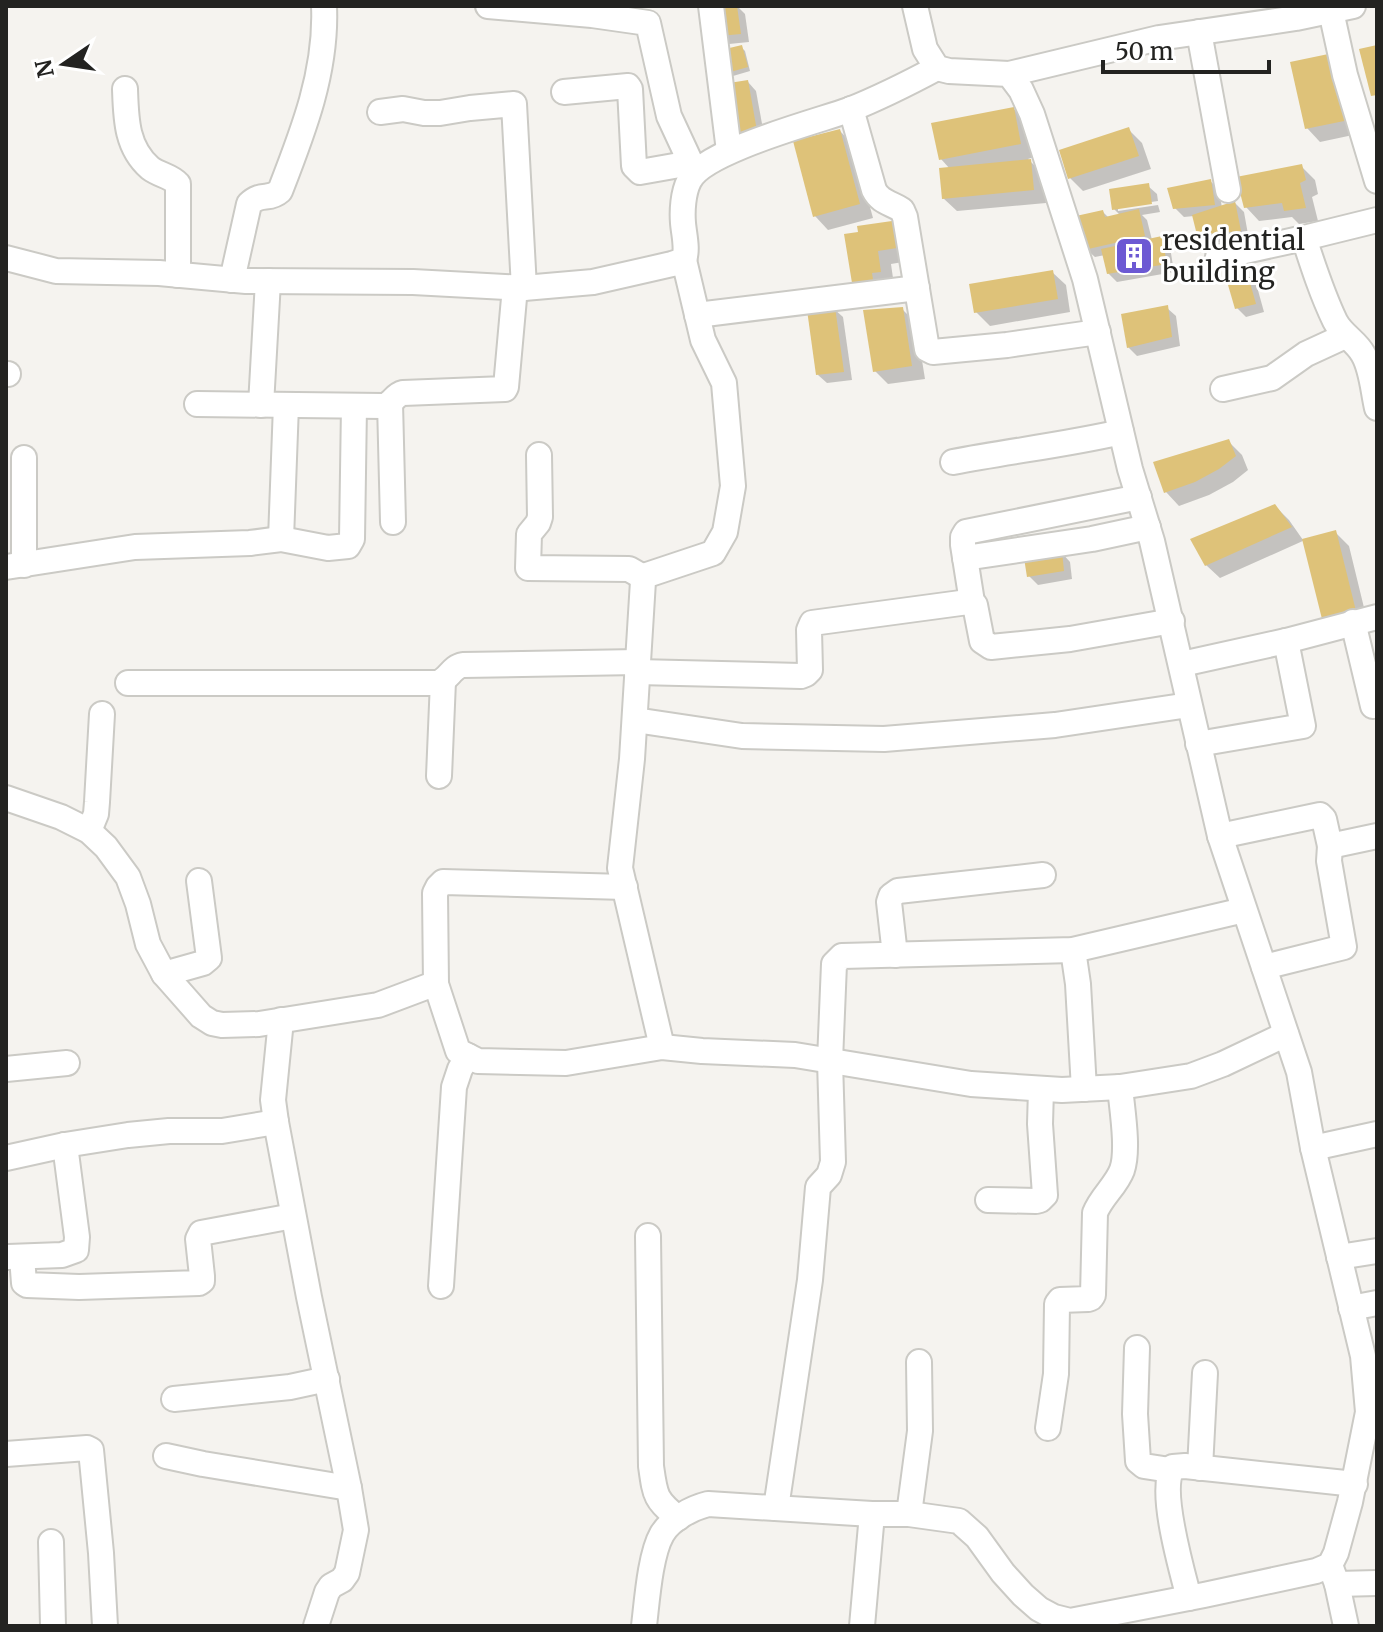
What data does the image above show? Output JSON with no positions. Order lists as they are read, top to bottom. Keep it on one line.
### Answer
{"places":{"building":["residential building"]},"scale_bar":"50 m","north":"left"}
